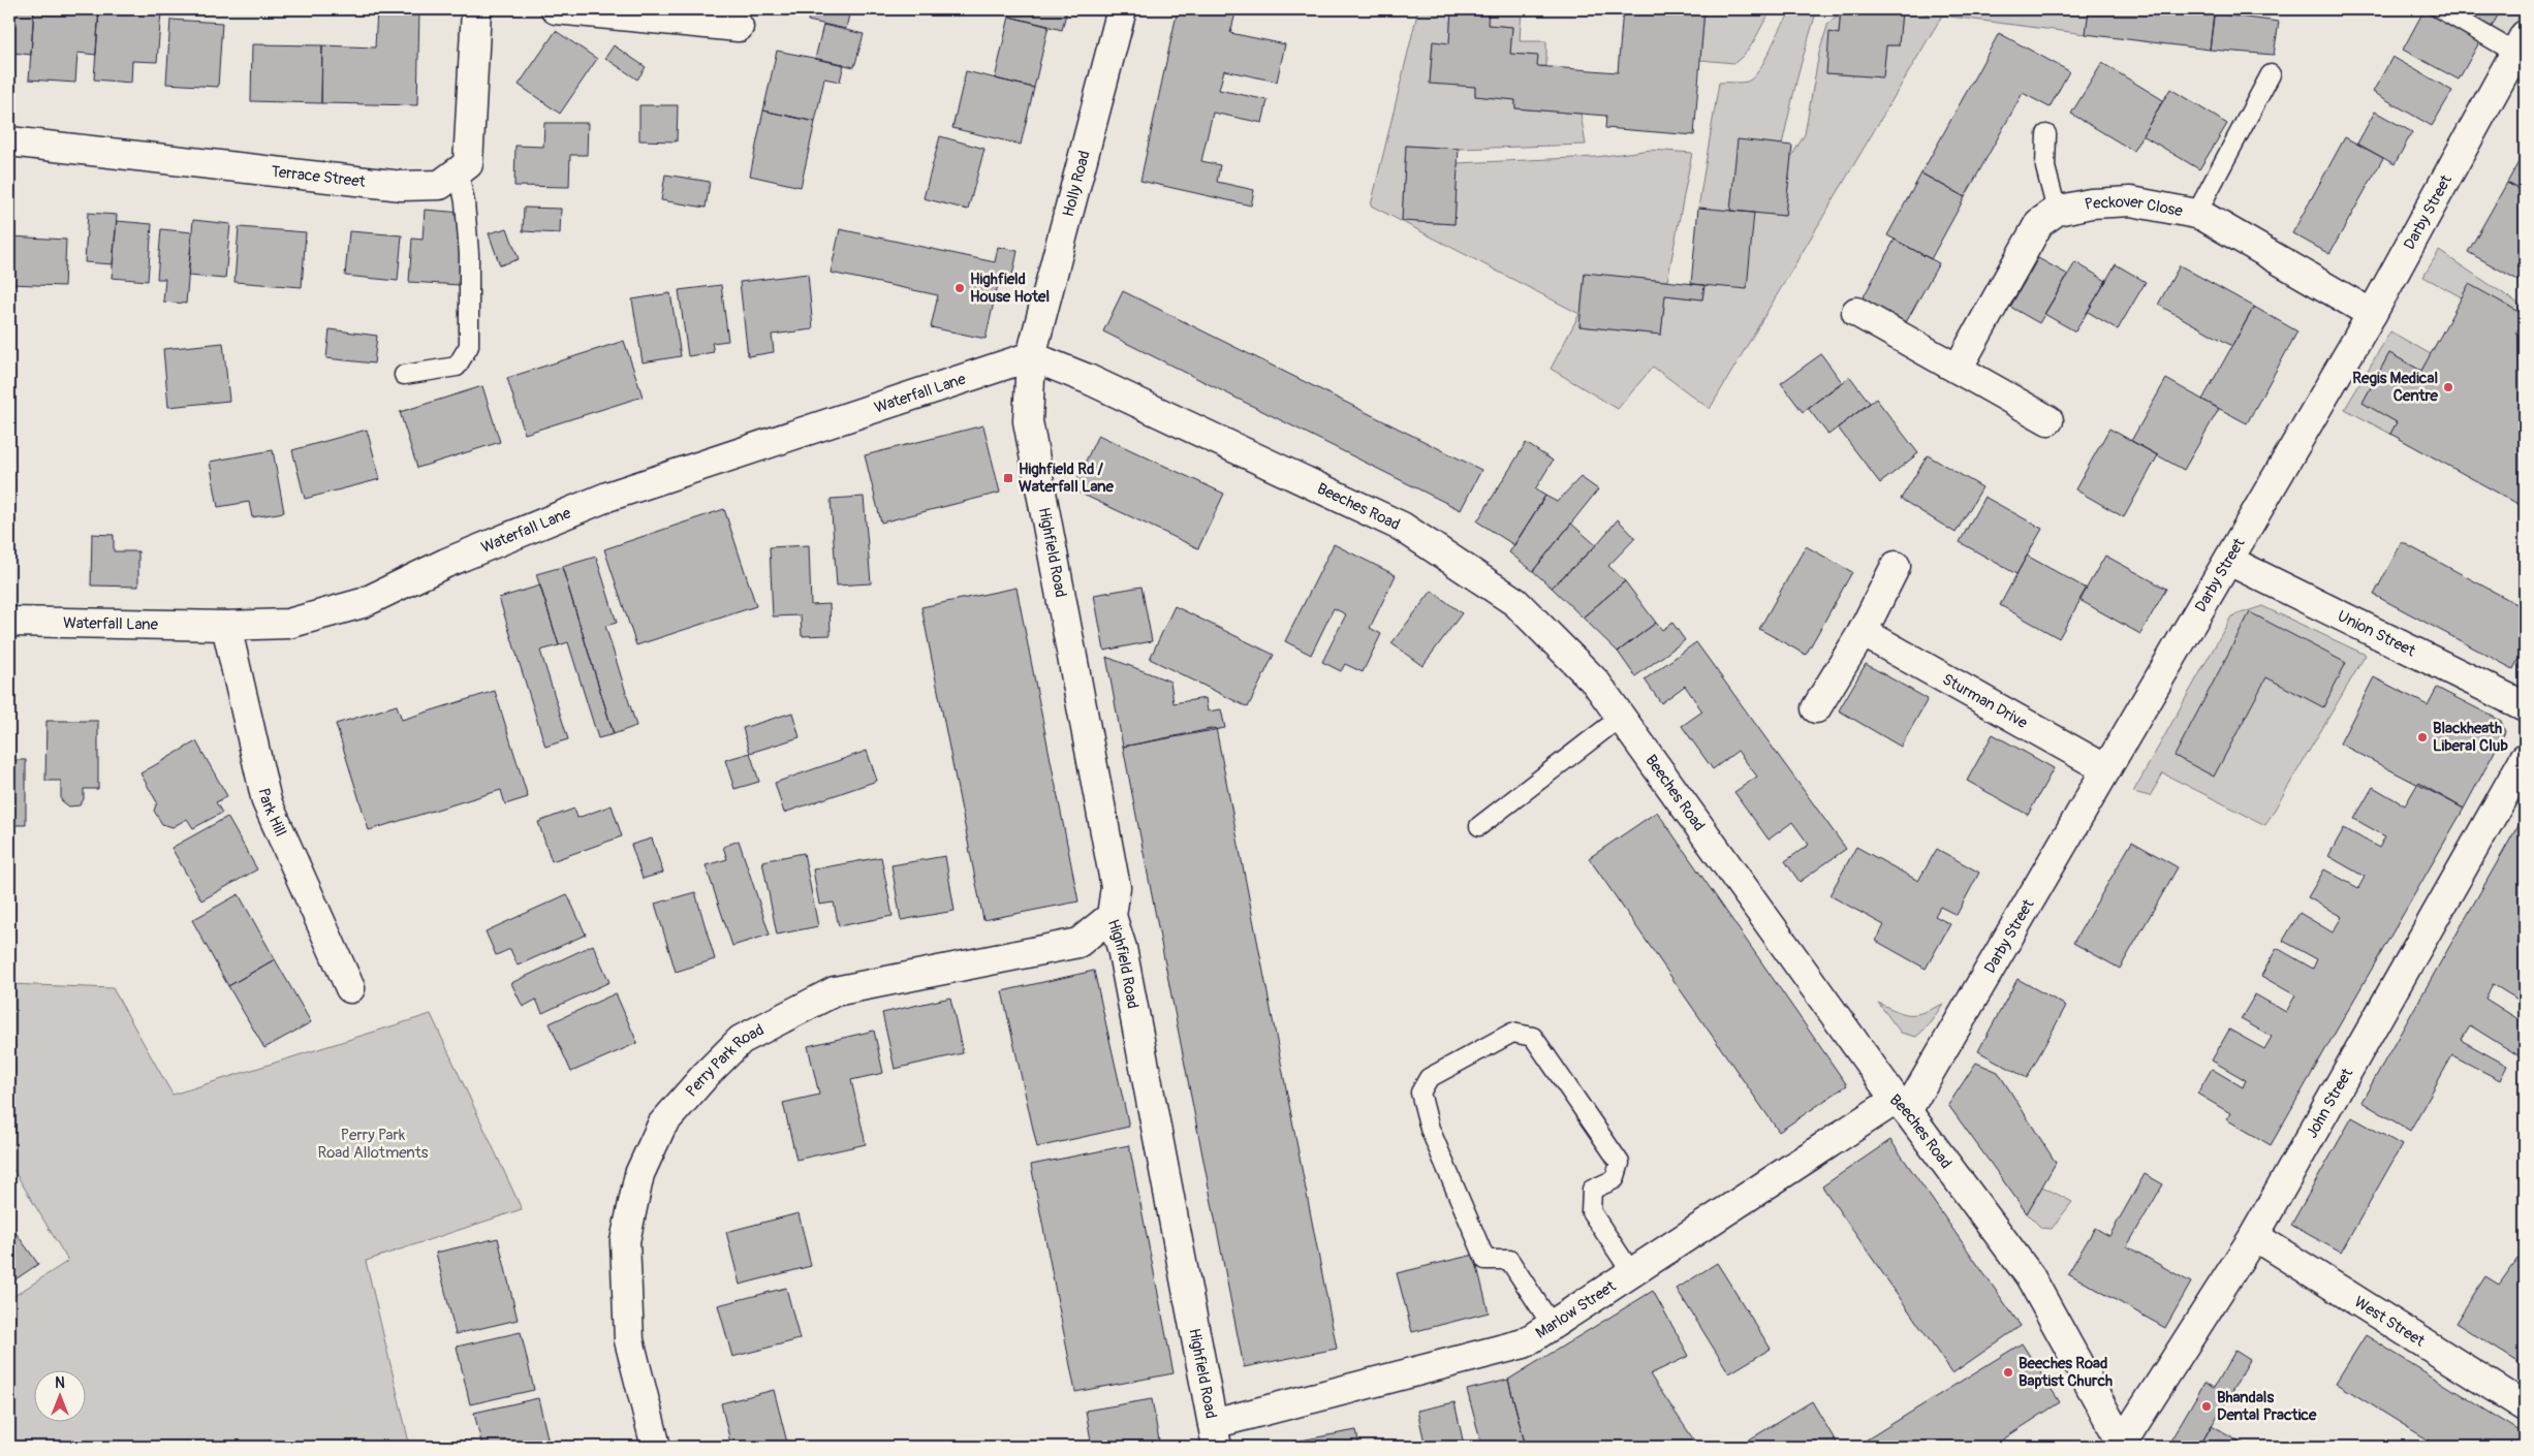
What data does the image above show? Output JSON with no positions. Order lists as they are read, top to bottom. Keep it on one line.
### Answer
{"streets":{"street":["Terrace Street","Holly Road","Peckover Close","Darby Street","Waterfall Lane","Beeches Road","Highfield Road","Union Street","Sturman Drive","Park Hill","Perry Park Road","John Street","Marlow Street","West Street"]},"crossings":[["Holly Road","Waterfall Lane"],["Holly Road","Beeches Road"],["Holly Road","Highfield Road"],["Peckover Close","Darby Street"],["Darby Street","Beeches Road"],["Darby Street","Union Street"],["Darby Street","Sturman Drive"],["Darby Street","Marlow Street"],["Waterfall Lane","Beeches Road"],["Waterfall Lane","Highfield Road"],["Waterfall Lane","Park Hill"],["Beeches Road","Highfield Road"],["Beeches Road","John Street"],["Beeches Road","Marlow Street"],["Highfield Road","Perry Park Road"],["Highfield Road","Marlow Street"],["John Street","West Street"]],"parks":["Perry Park Road Allotments"],"places":{"other":["Highfield House Hotel","Regis Medical Centre","Blackheath Liberal Club","Beeches Road Baptist Church","Bhandals Dental Practice"],"transit":["Highfield Rd / Waterfall Lane"]},"north":"top"}
